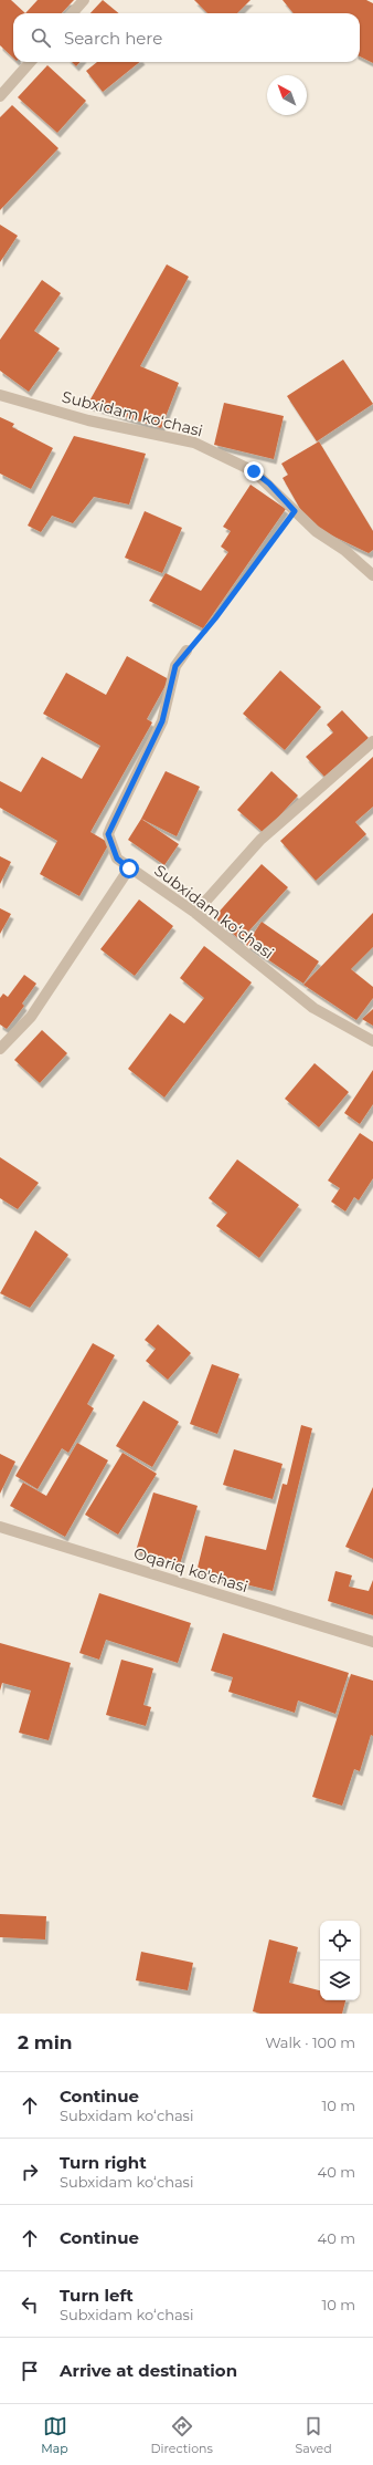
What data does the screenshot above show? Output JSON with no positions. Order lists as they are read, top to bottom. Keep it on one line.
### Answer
{"streets":{"street":["Subxidam koʻchasi","Oqariq ko'chasi"]},"north":"top left","page":{"search":"Search here","heading":["2 min","Walk · 100 m"],"list":[["Continue","Subxidam koʻchasi","10 m"],["Turn right","Subxidam koʻchasi","40 m"],["Continue","40 m"],["Turn left","Subxidam koʻchasi","10 m"],"Arrive at destination"],"nav":["Map","Directions","Saved"]}}
